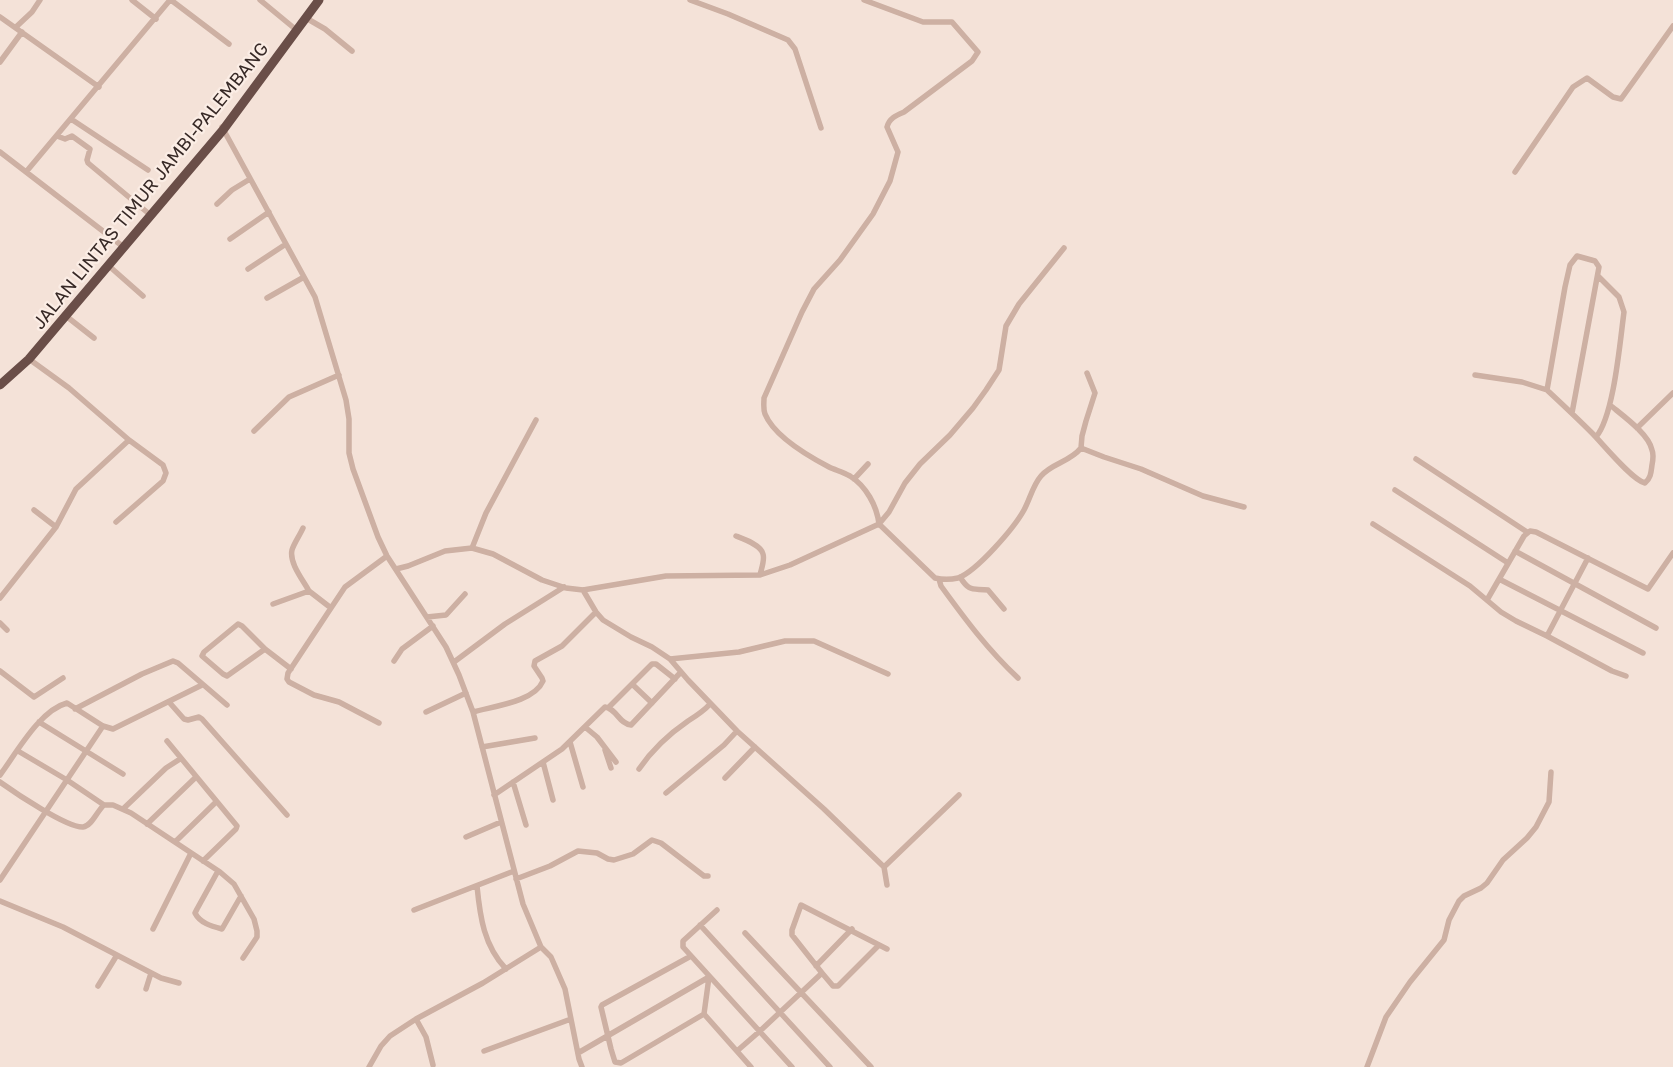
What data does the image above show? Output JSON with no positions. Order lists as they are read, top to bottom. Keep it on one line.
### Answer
{"streets":{"highway":["JALAN LINTAS TIMUR JAMBI-PALEMBANG"]}}
